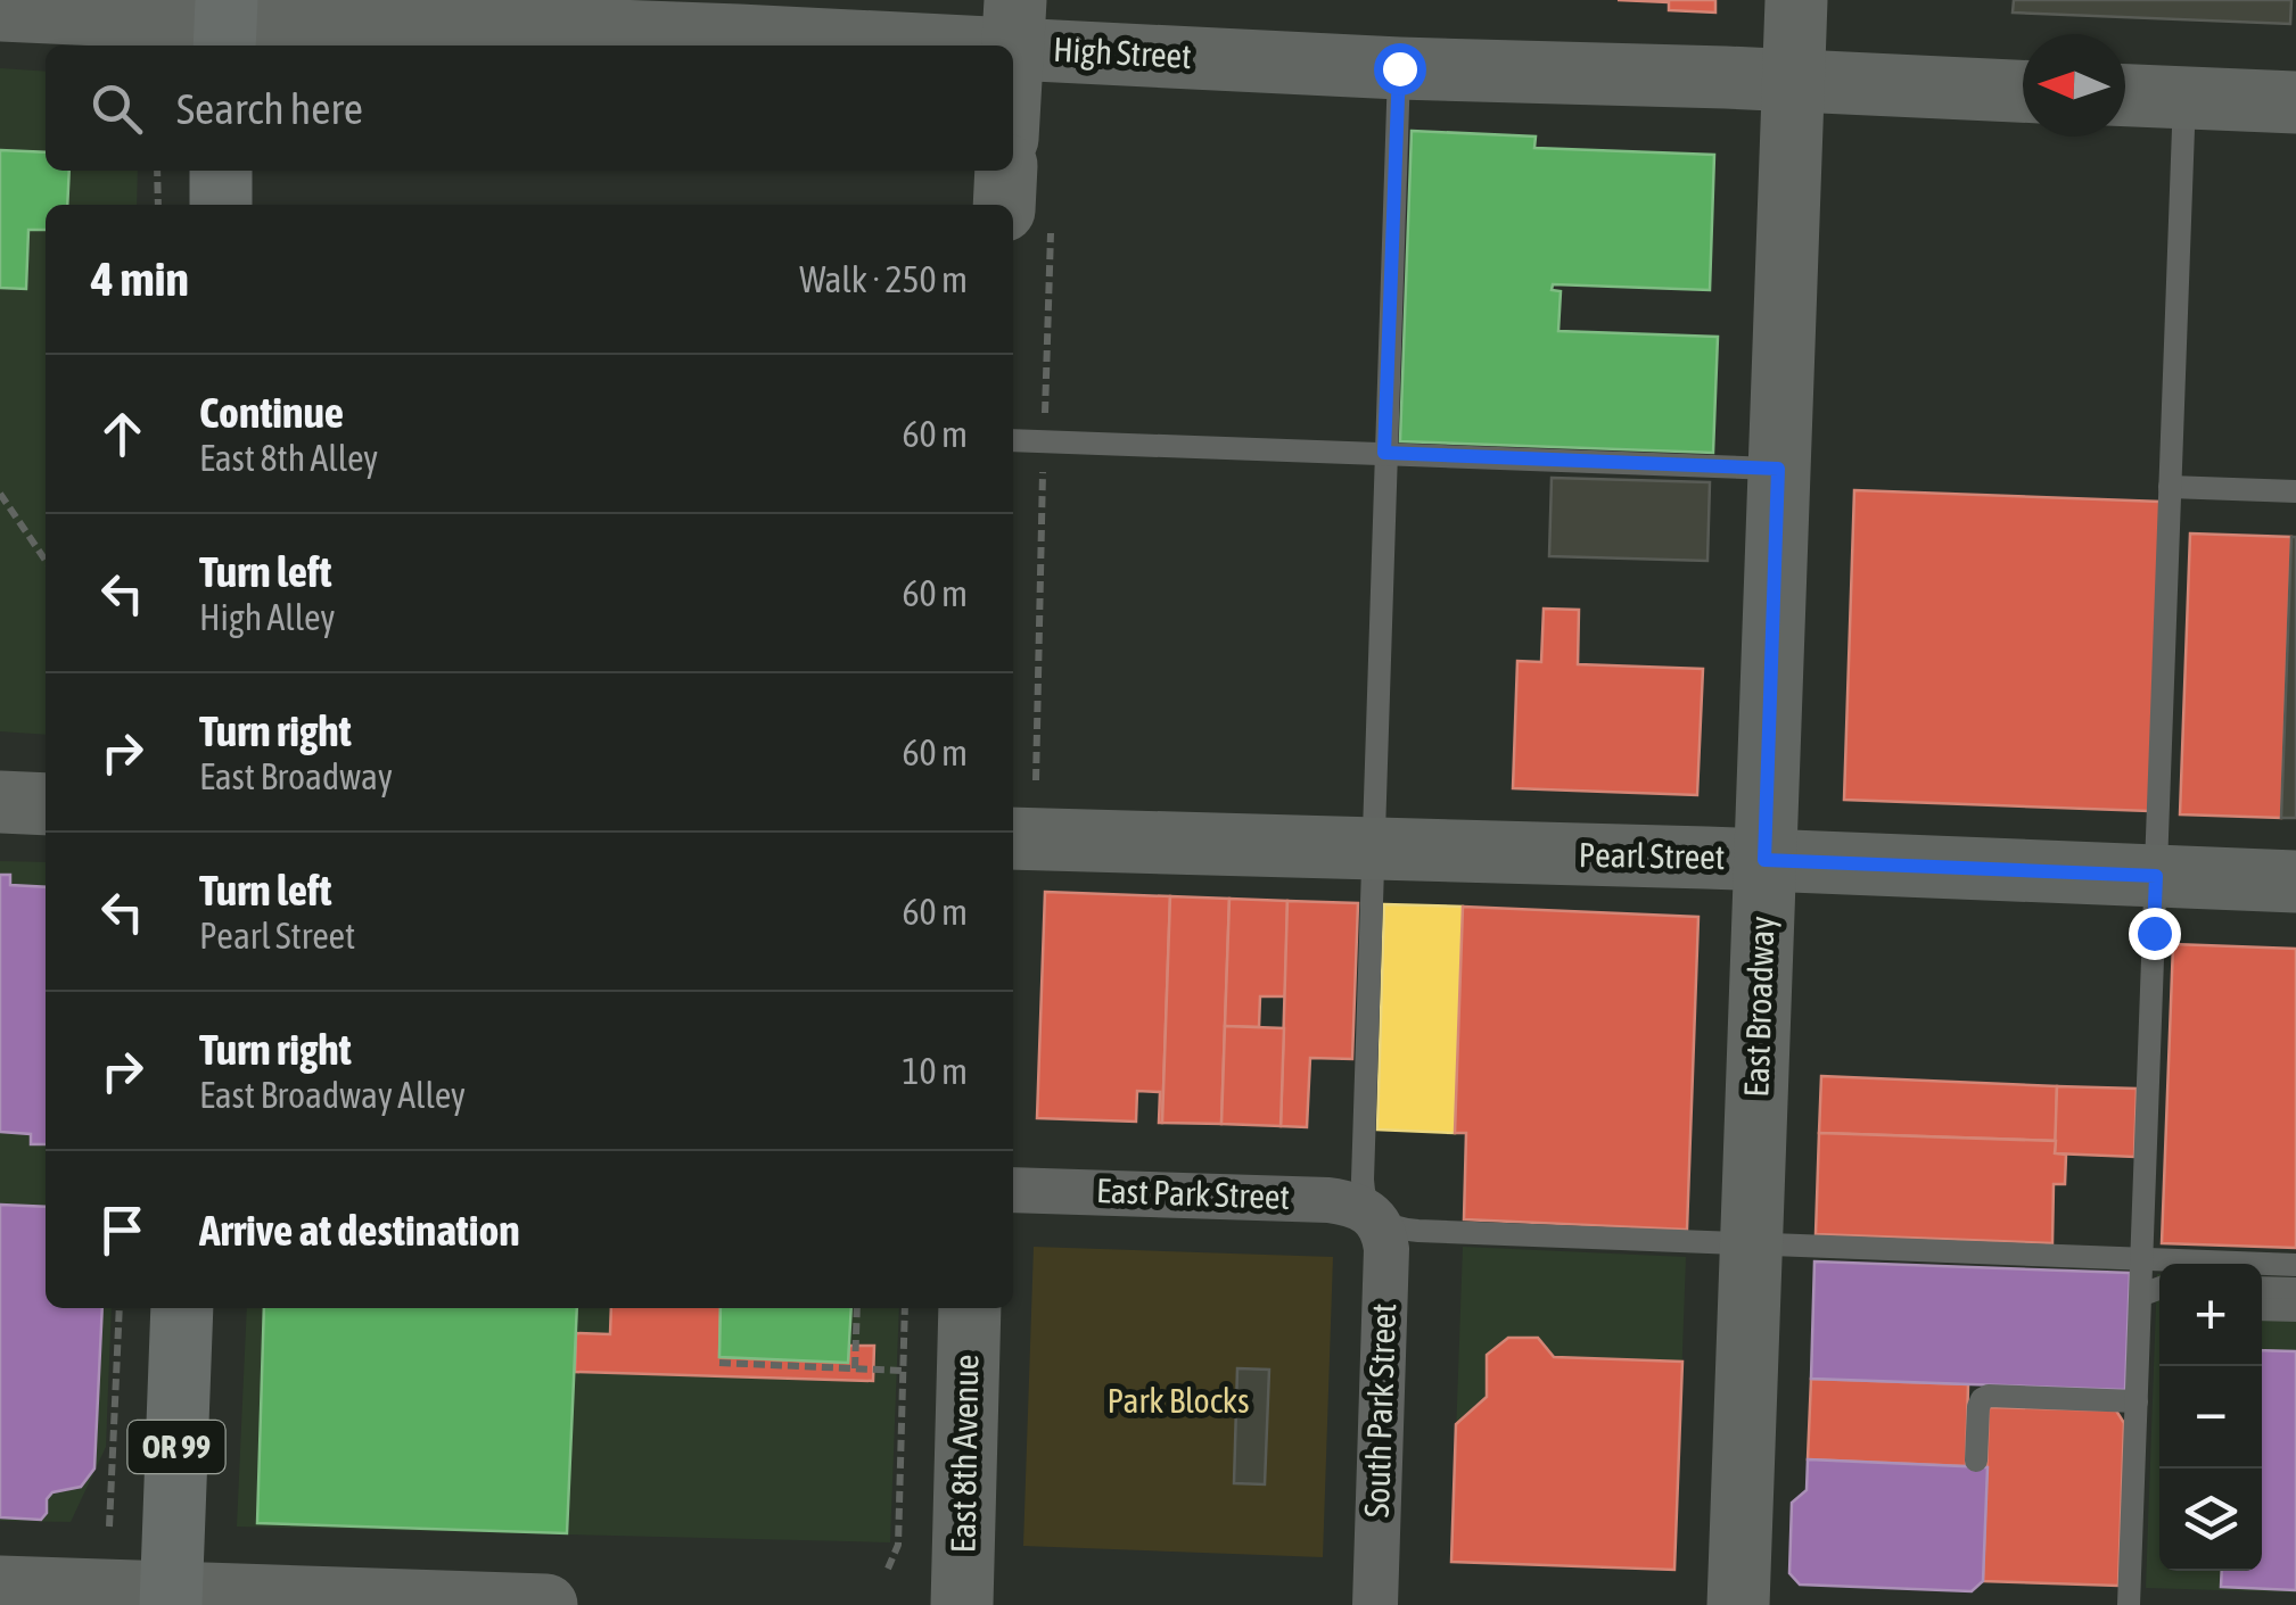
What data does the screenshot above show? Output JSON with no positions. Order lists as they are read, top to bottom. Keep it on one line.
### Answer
{"streets":{"main road":["High Street","Pearl Street","East Broadway","OR 99","East 8th Avenue"],"street":["East Park Street","South Park Street"]},"crossings":[["High Street","East Broadway"],["Pearl Street","East Broadway"],["East Park Street","South Park Street"]],"parks":["Park Blocks"],"north":"left","page":{"search":"Search here","heading":["4 min","Walk · 250 m"],"list":[["Continue","East 8th Alley","60 m"],["Turn left","High Alley","60 m"],["Turn right","East Broadway","60 m"],["Turn left","Pearl Street","60 m"],["Turn right","East Broadway Alley","10 m"],"Arrive at destination"],"map_buttons":["+","−"]}}
